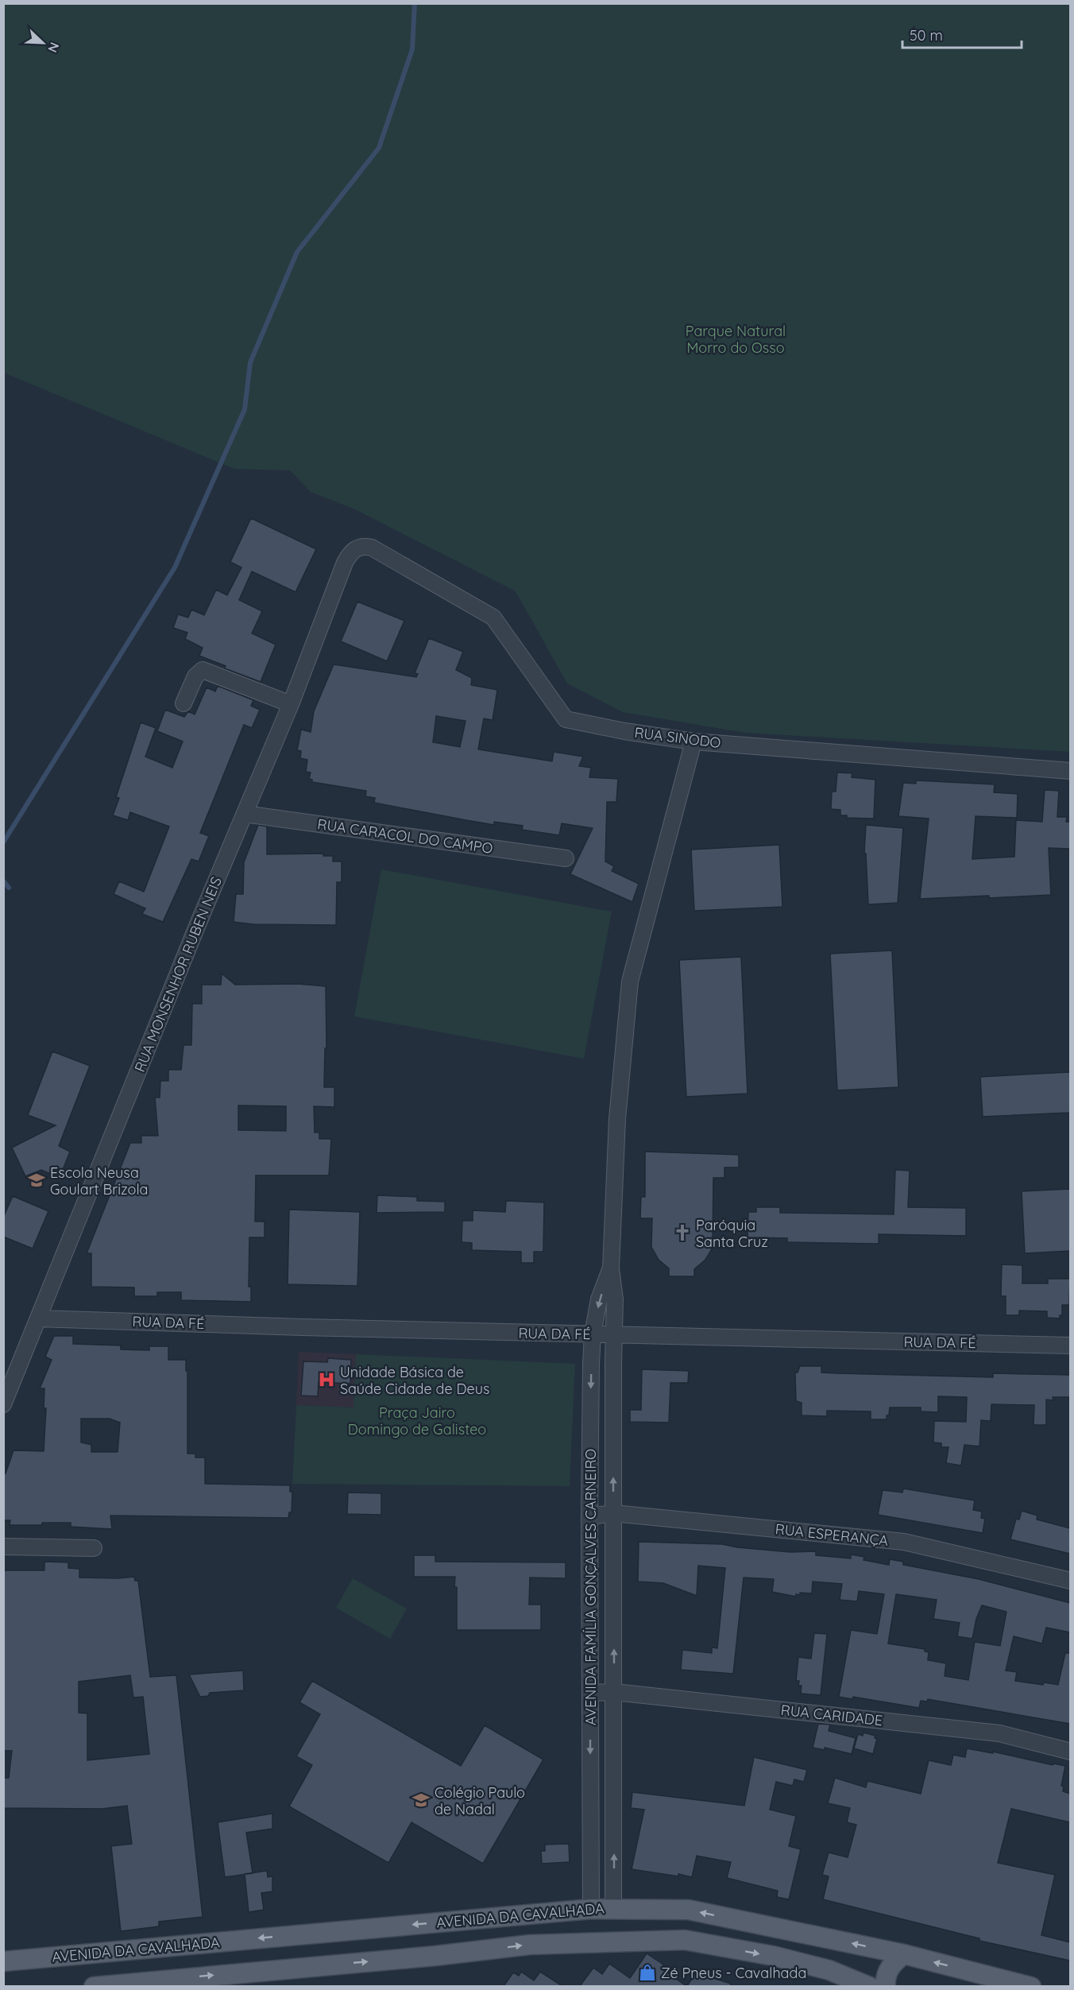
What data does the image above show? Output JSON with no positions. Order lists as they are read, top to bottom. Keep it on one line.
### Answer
{"streets":{"main road":["AVENIDA DA CAVALHADA"],"street":["RUA SINODO","RUA CARACOL DO CAMPO","RUA MONSENHOR RUBEN NEIS","RUA DA FÉ","RUA ESPERANÇA","AVENIDA FAMÍLIA GONÇALVES CARNEIRO","RUA CARIDADE"]},"crossings":[["RUA SINODO","RUA MONSENHOR RUBEN NEIS"],["RUA SINODO","AVENIDA FAMÍLIA GONÇALVES CARNEIRO"],["RUA CARACOL DO CAMPO","RUA MONSENHOR RUBEN NEIS"],["RUA MONSENHOR RUBEN NEIS","RUA DA FÉ"],["RUA DA FÉ","AVENIDA FAMÍLIA GONÇALVES CARNEIRO"],["RUA ESPERANÇA","AVENIDA FAMÍLIA GONÇALVES CARNEIRO"],["AVENIDA FAMÍLIA GONÇALVES CARNEIRO","RUA CARIDADE"],["AVENIDA FAMÍLIA GONÇALVES CARNEIRO","AVENIDA DA CAVALHADA"]],"parks":["Parque Natural Morro do Osso","Praça Jairo Domingo de Galisteo"],"places":{"school or university":["Escola Neusa Goulart Brizola","Colégio Paulo de Nadal"],"church":["Paróquia Santa Cruz"],"hospital":["Unidade Básica de Saúde Cidade de Deus"],"shop":["Zé Pneus - Cavalhada"]},"scale_bar":"50 m","north":"bottom right"}
